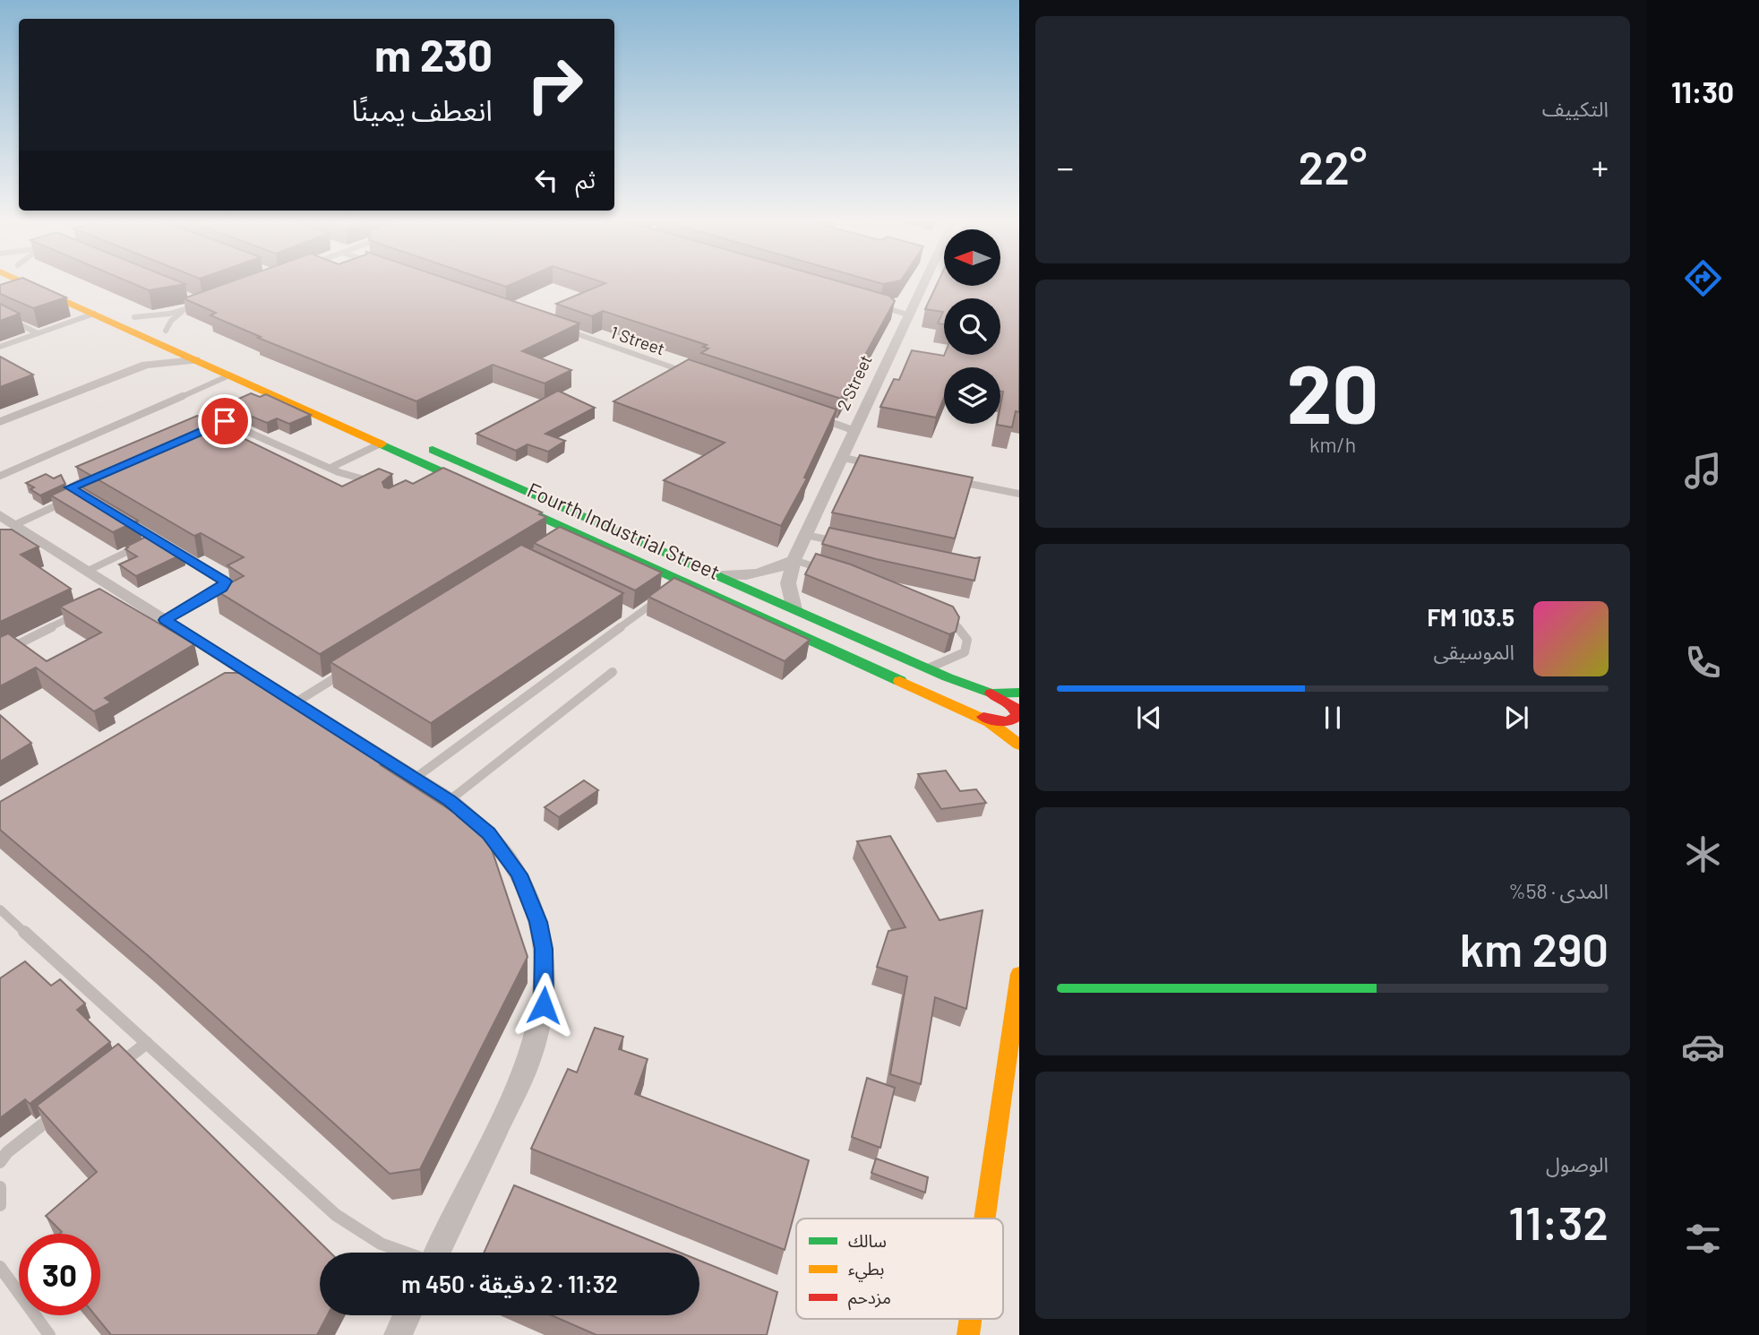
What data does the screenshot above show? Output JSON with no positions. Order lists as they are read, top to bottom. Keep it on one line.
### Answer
{"streets":{"main road":["Fourth Industrial Street"],"street":["2 Street"],"lane":["1 Street"]},"crossings":[["2 Street","Fourth Industrial Street"]],"legend":["سالك","بطيء","مزدحم"],"north":"left","page":{"tabs":"11:30","tile":["التكييف",["20","km/h"],["المدى · 58%","290 km"],["الوصول","11:32"]],"turn":["230 m","انعطف يمينًا"],"heat":["−","22°","+"],"then":"ثم","song":["103.5 FM","الموسيقى"],"limit":"30","trip":"11:32 · 2 دقيقة · 450 m"}}
